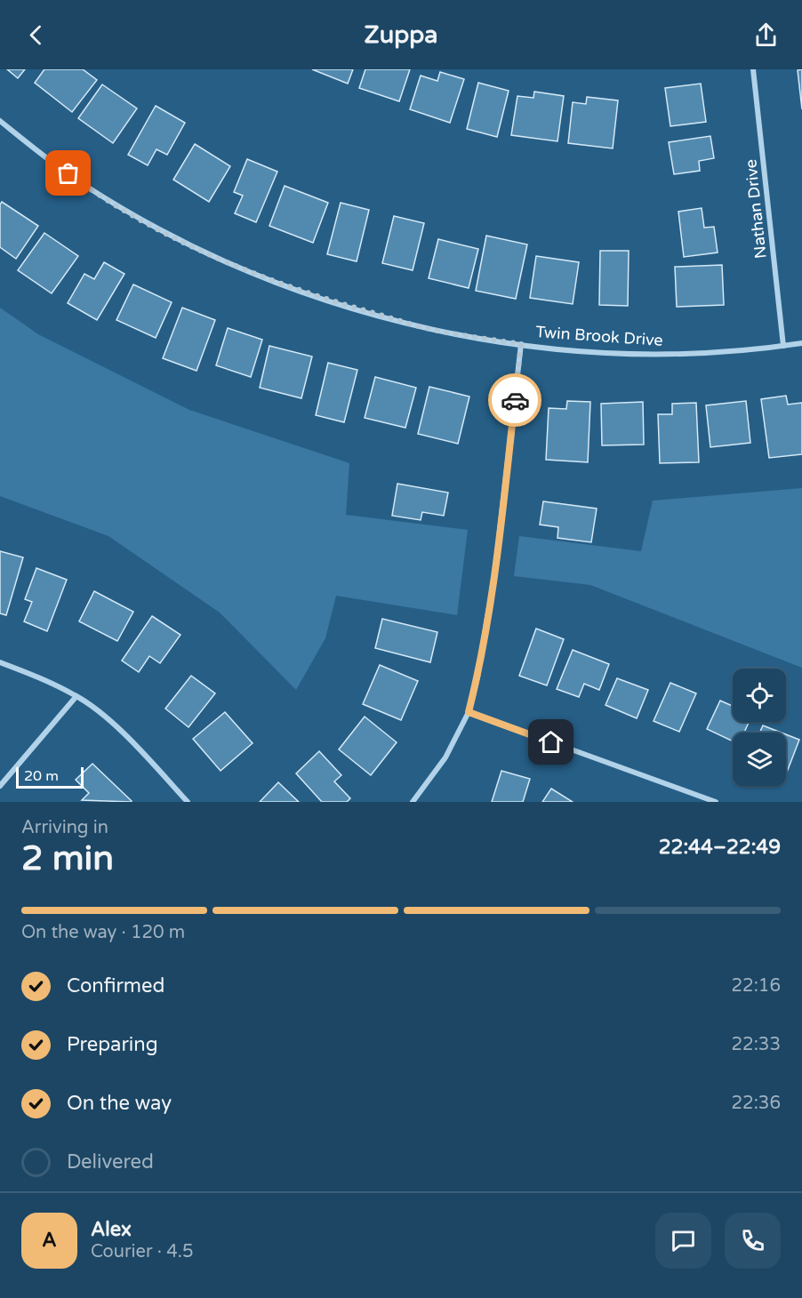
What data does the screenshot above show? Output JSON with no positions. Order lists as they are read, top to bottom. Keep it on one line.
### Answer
{"streets":{"street":["Nathan Drive","Twin Brook Drive"]},"crossings":[["Nathan Drive","Twin Brook Drive"]],"scale_bar":"20 m","page":{"header":"Zuppa","scale":"20 m","heading":["2 min","Arriving in","22:44–22:49"],"panel":["Alex","Courier · 4.5"],"bar":"On the way · 120 m","list":[["Confirmed","22:16"],["Preparing","22:33"],["On the way","22:36"],"Delivered"],"round":"A"}}
